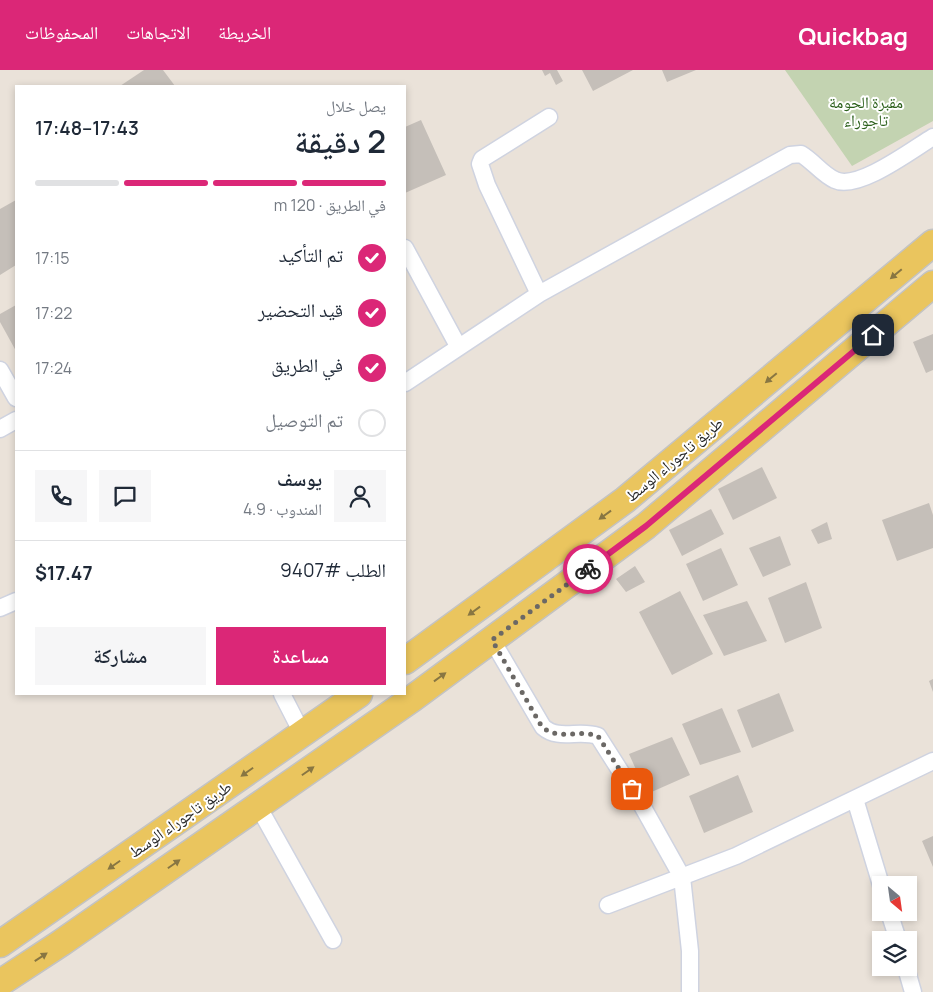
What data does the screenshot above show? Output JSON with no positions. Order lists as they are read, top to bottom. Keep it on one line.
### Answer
{"streets":{"main road":["طريق تاجوراء الوسط"]},"parks":["مقبرة الحومة تاجوراء"],"north":"bottom right","page":{"header":"Quickbag","nav":["الخريطة","الاتجاهات","المحفوظات"],"heading":["2 دقيقة","يصل خلال","17:43–17:48"],"panel":["يوسف","المندوب · 4.9","الطلب #9407","$17.47"],"bar":"في الطريق · 120 m","list":[["تم التأكيد","17:15"],["قيد التحضير","17:22"],["في الطريق","17:24"],"تم التوصيل"],"buttons":["مساعدة","مشاركة"]}}
